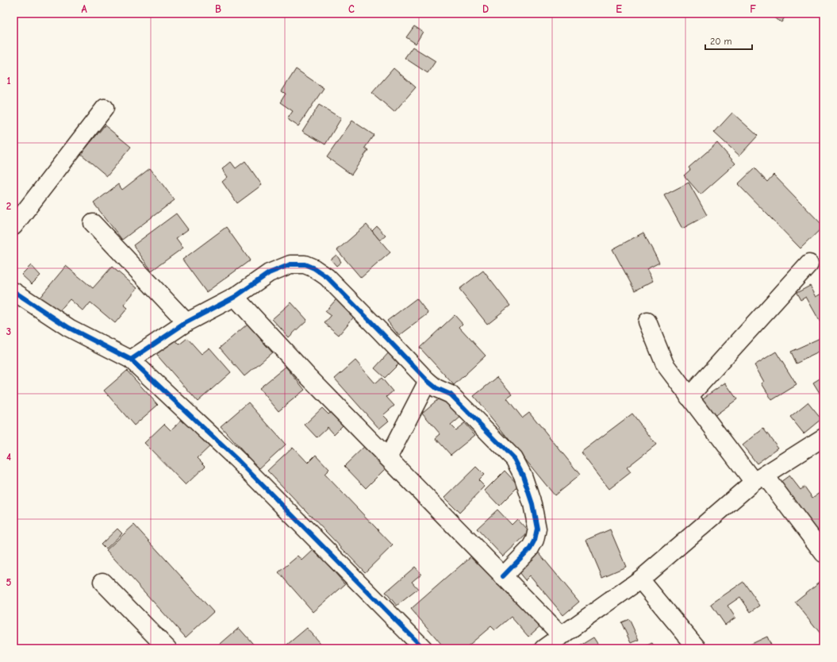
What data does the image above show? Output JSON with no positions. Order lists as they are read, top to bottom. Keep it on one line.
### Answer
{"scale_bar":"20 m","grid":{"columns":["A","B","C","D","E","F"],"rows":["1","2","3","4","5"]}}
